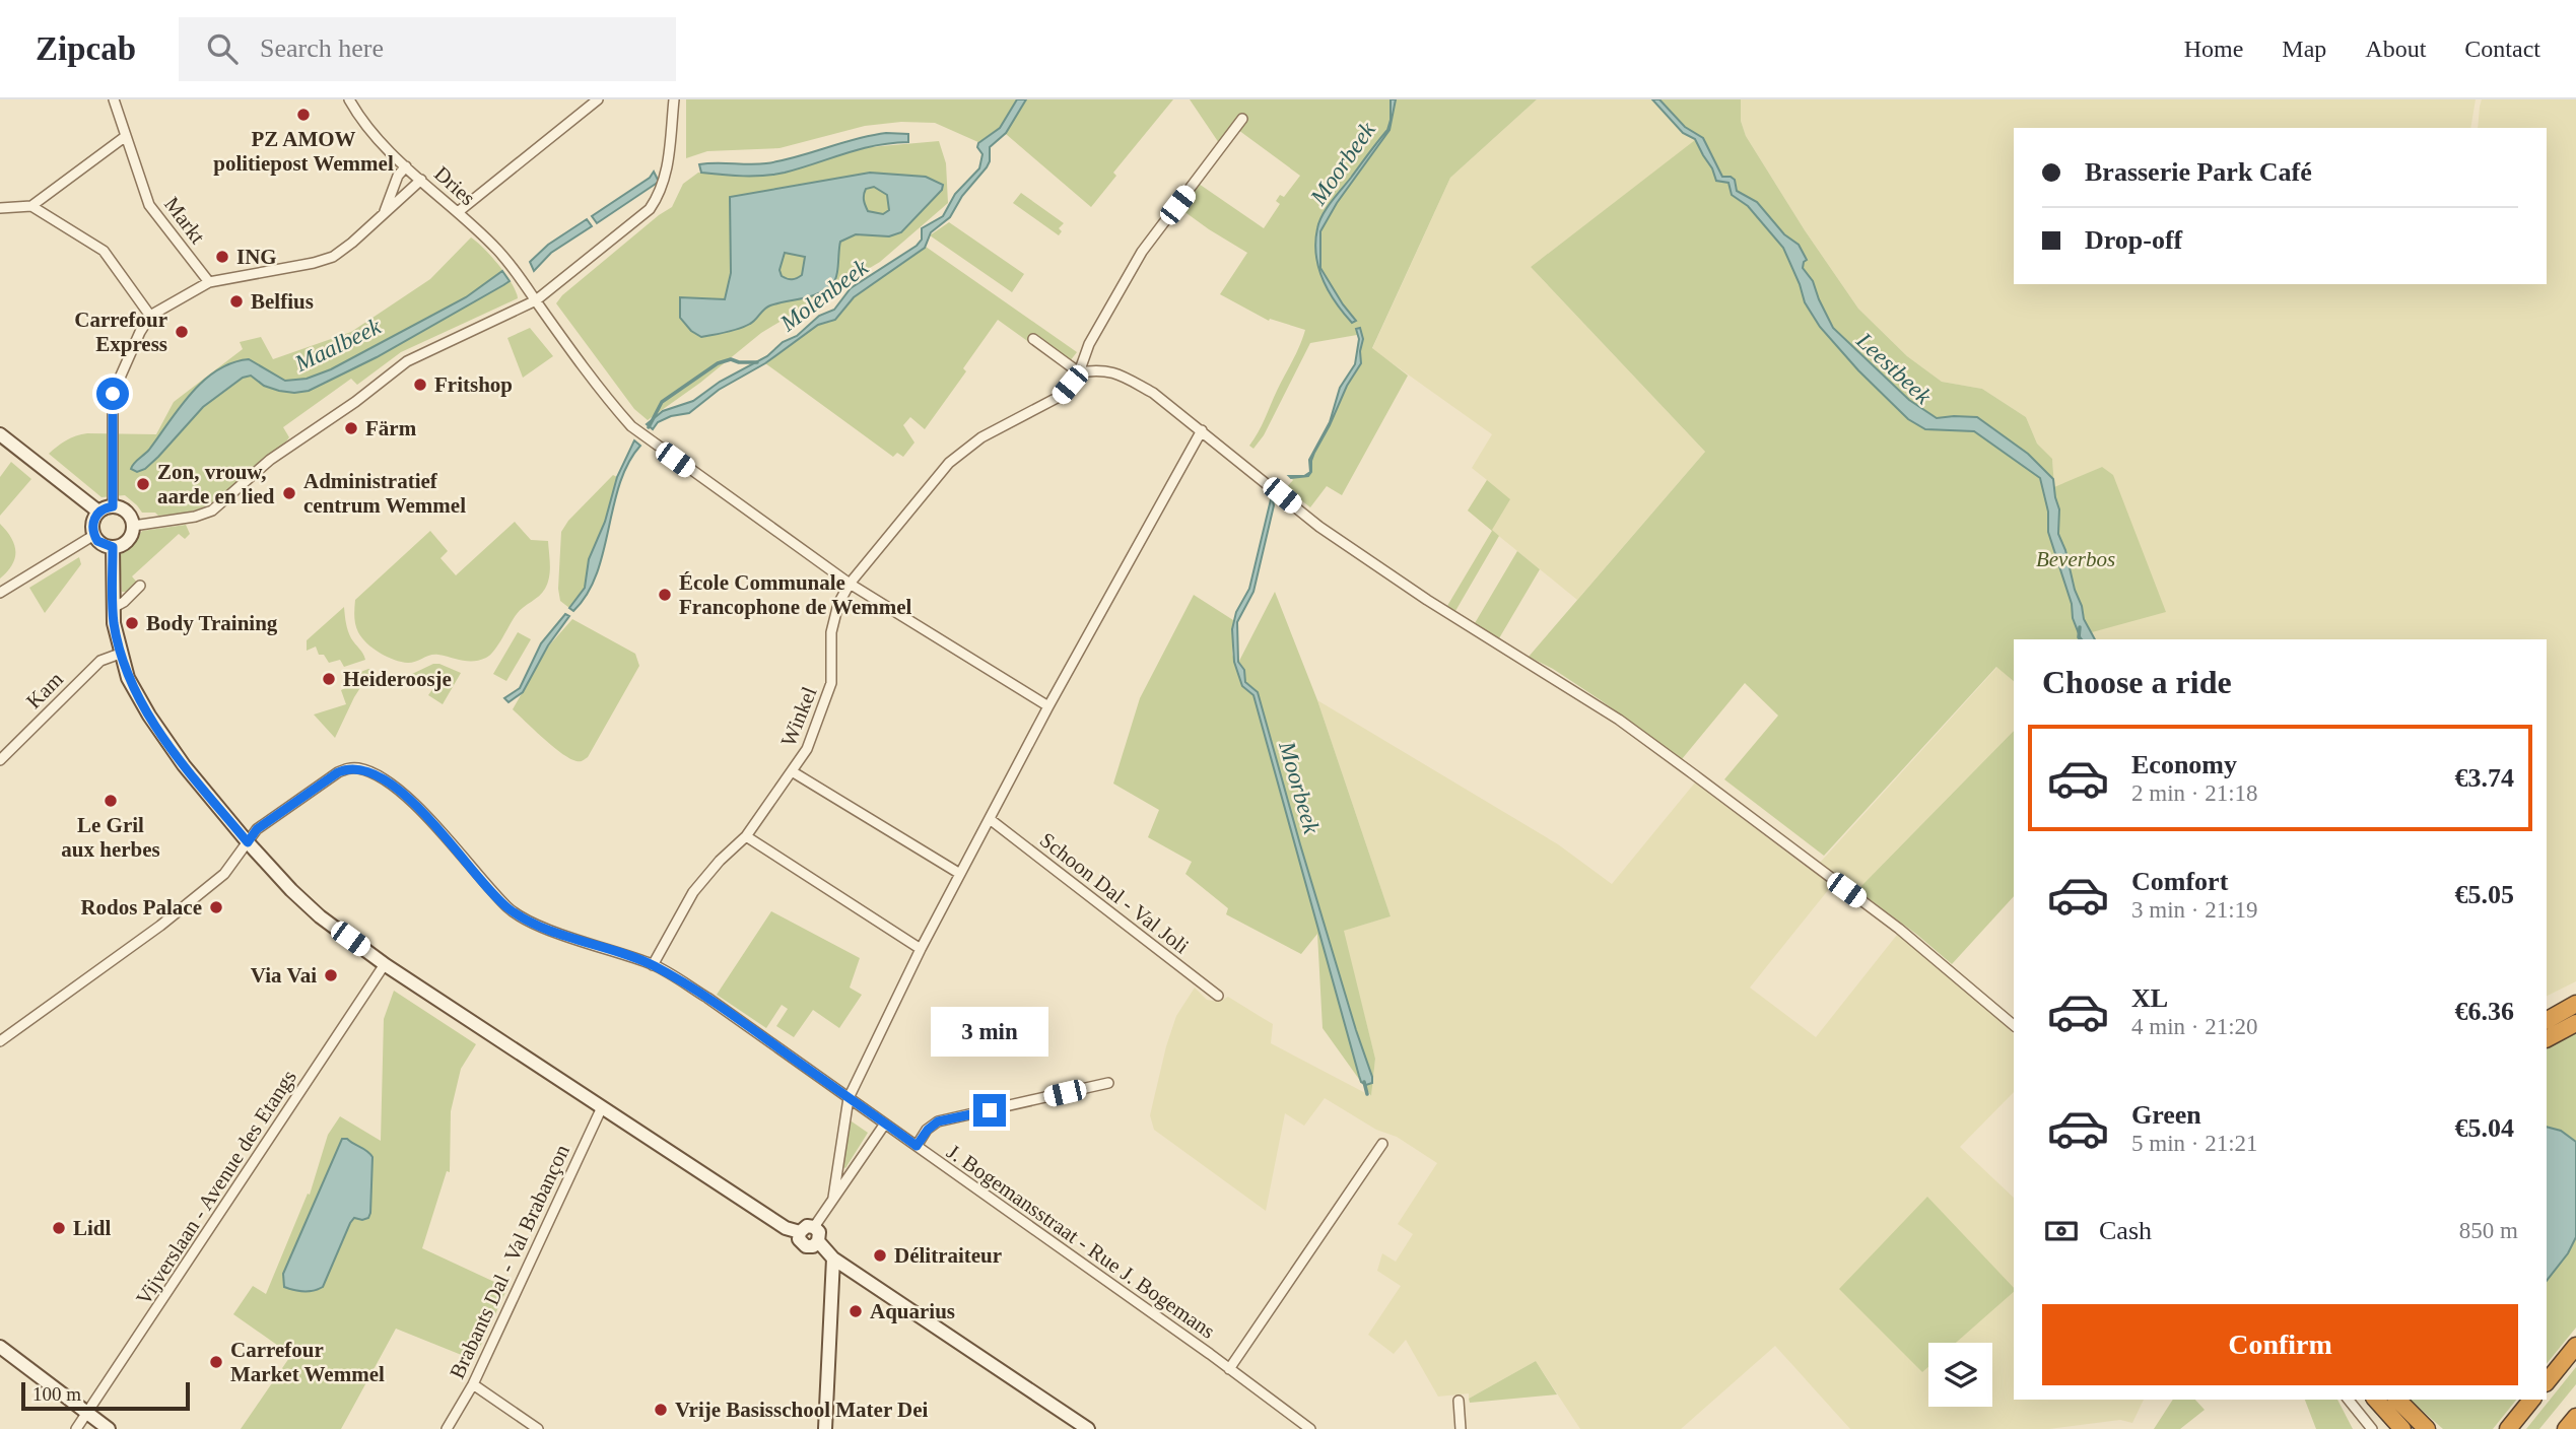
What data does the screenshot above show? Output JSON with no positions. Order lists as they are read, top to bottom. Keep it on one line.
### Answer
{"streets":{"street":["Dries","Markt","Kam","Winkel","Schoon Dal - Val Joli","Vijverslaan - Avenue des Etangs","J. Bogemansstraat - Rue J. Bogemans","Brabants Dal - Val Brabançon"]},"crossings":[["Dries","Winkel"],["Winkel","J. Bogemansstraat - Rue J. Bogemans"]],"water":["Moorbeek","Molenbeek","Maalbeek","Leestbeek"],"parks":["Beverbos"],"places":["PZ AMOW politiepost Wemmel","ING","Belfius","Carrefour Express","Fritshop","Färm","Zon, vrouw, aarde en lied","Administratief centrum Wemmel","École Communale Francophone de Wemmel","Body Training","Heideroosje","Le Gril aux herbes","Rodos Palace","Via Vai","Lidl","Délitraiteur","Aquarius","Carrefour Market Wemmel","Vrije Basisschool Mater Dei"],"scale_bar":"100 m","page":{"header":"Zipcab","search":"Search here","nav":["Home","Map","About","Contact"],"banner":["Brasserie Park Café","Drop-off"],"heading":"Choose a ride","list":[{"name":"Economy","note":"2 min · 21:18","value":"€3.74"},{"name":"Comfort","note":"3 min · 21:19","value":"€5.05"},{"name":"XL","note":"4 min · 21:20","value":"€6.36"},{"name":"Green","note":"5 min · 21:21","value":"€5.04"}],"bubble":"3 min","pay":["Cash","850 m"],"buttons":"Confirm","scale":"100 m"}}
